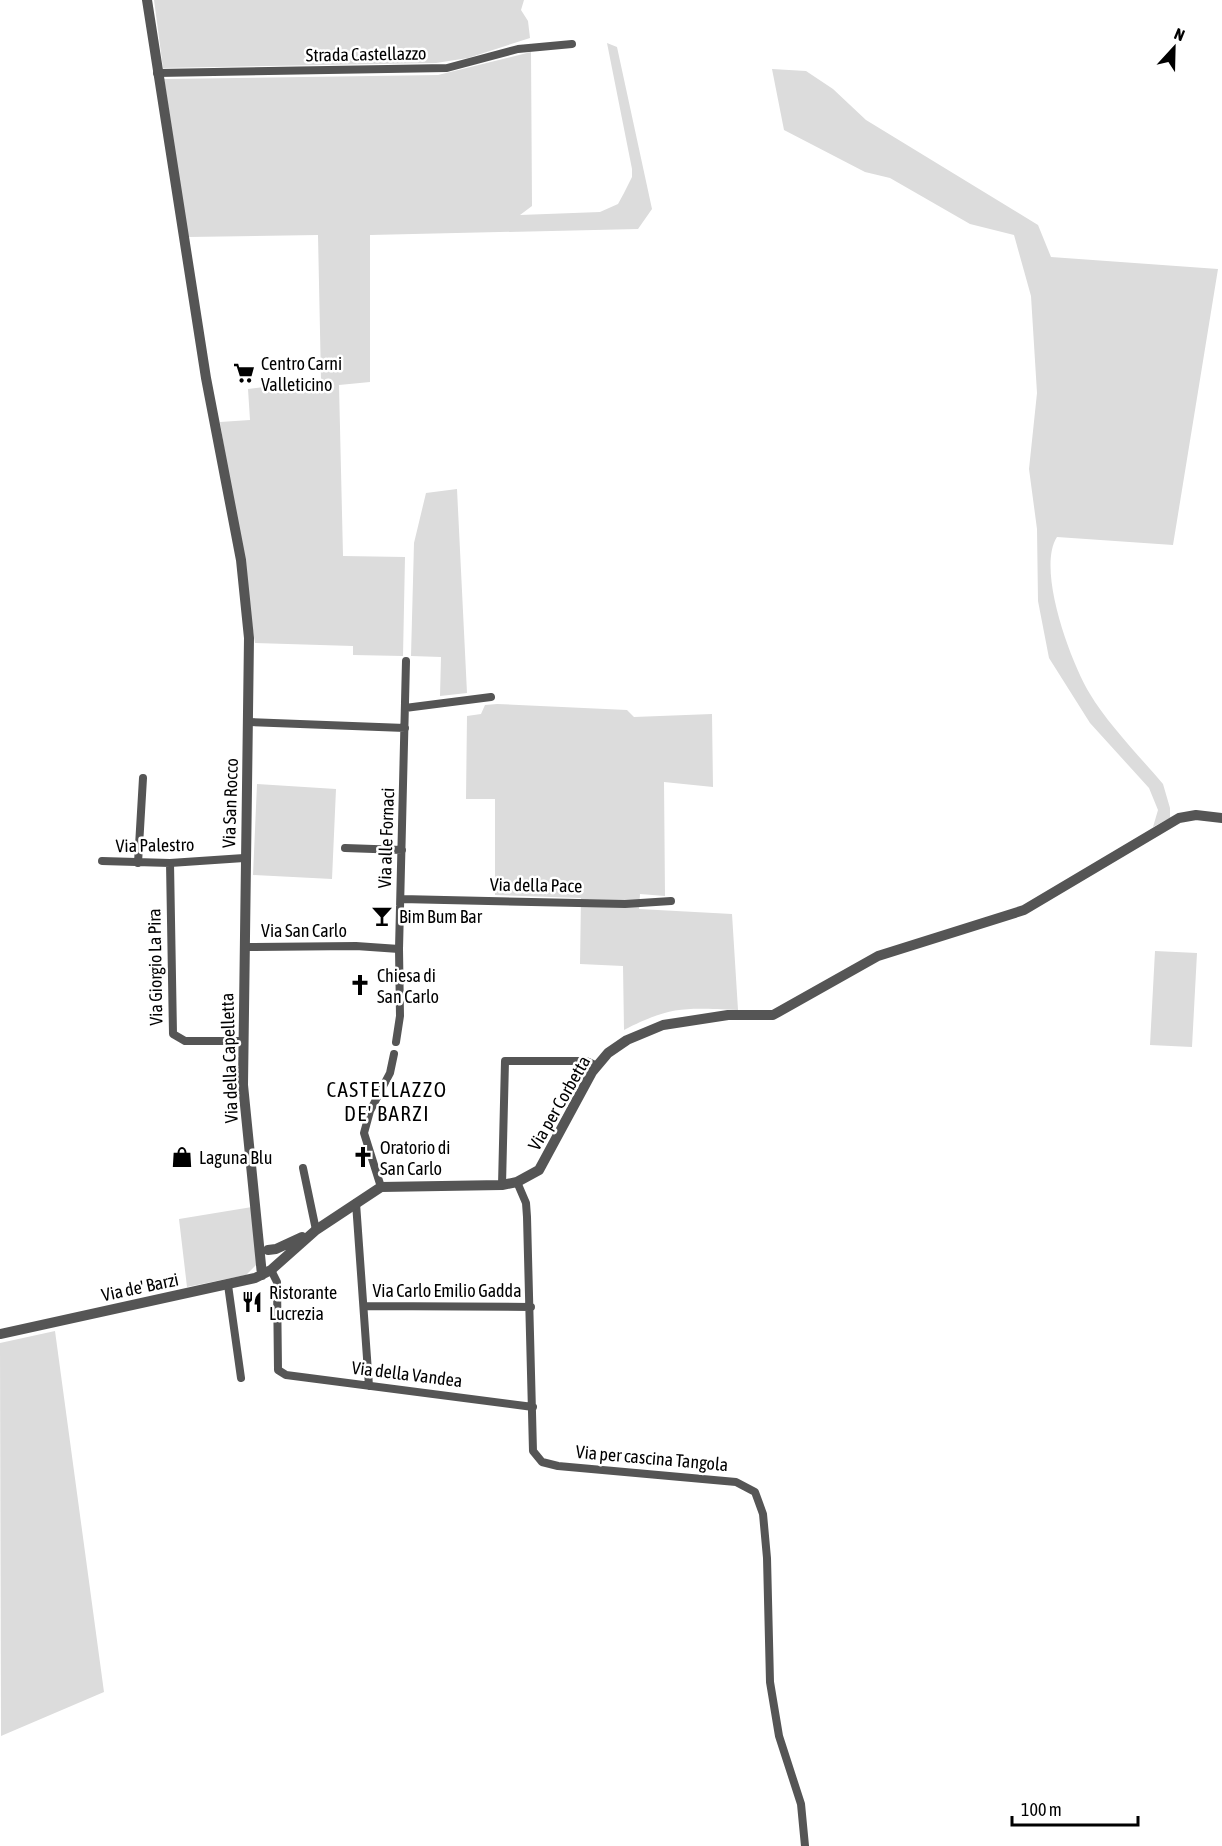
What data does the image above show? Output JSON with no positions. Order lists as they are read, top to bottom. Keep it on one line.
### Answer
{"streets":{"street":["Strada Castellazzo","Via San Rocco","Via alle Fornaci","Via Palestro","Via della Pace","Via San Carlo","Via Giorgio La Pira","Via della Capelletta","Via per Corbetta","Via de' Barzi","Via Carlo Emilio Gadda","Via della Vandea","Via per cascina Tangola"]},"crossings":[["Strada Castellazzo","Via San Rocco"],["Via San Rocco","Via Palestro"],["Via San Rocco","Via San Carlo"],["Via San Rocco","Via della Capelletta"],["Via alle Fornaci","Via della Pace"],["Via alle Fornaci","Via San Carlo"],["Via Palestro","Via Giorgio La Pira"],["Via San Carlo","Via della Capelletta"],["Via Giorgio La Pira","Via della Capelletta"],["Via della Capelletta","Via de' Barzi"],["Via della Capelletta","Via della Vandea"],["Via per Corbetta","Via per cascina Tangola"],["Via de' Barzi","Via della Vandea"],["Via Carlo Emilio Gadda","Via per cascina Tangola"],["Via della Vandea","Via per cascina Tangola"]],"districts":["CASTELLAZZO DE' BARZI"],"places":{"supermarket":["Centro Carni Valleticino"],"bar":["Bim Bum Bar"],"church":["Chiesa di San Carlo","Oratorio di San Carlo"],"shop":["Laguna Blu"],"restaurant":["Ristorante Lucrezia"]},"scale_bar":"100 m","north":"top"}
